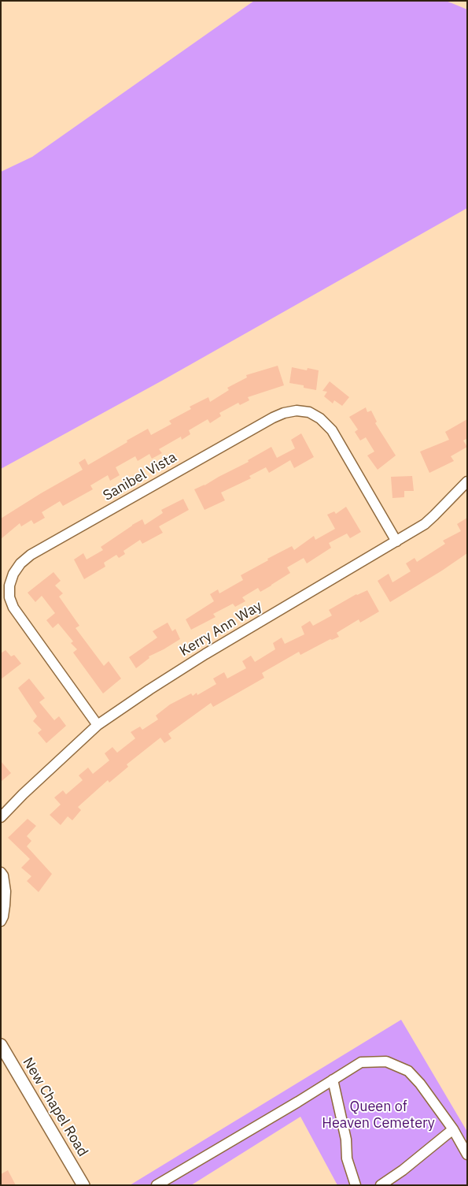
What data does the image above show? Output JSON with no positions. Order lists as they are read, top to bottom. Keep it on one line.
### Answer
{"streets":{"street":["Sanibel Vista","Kerry Ann Way","New Chapel Road"]},"crossings":[["Sanibel Vista","Kerry Ann Way"]],"parks":["Queen of Heaven Cemetery"]}
